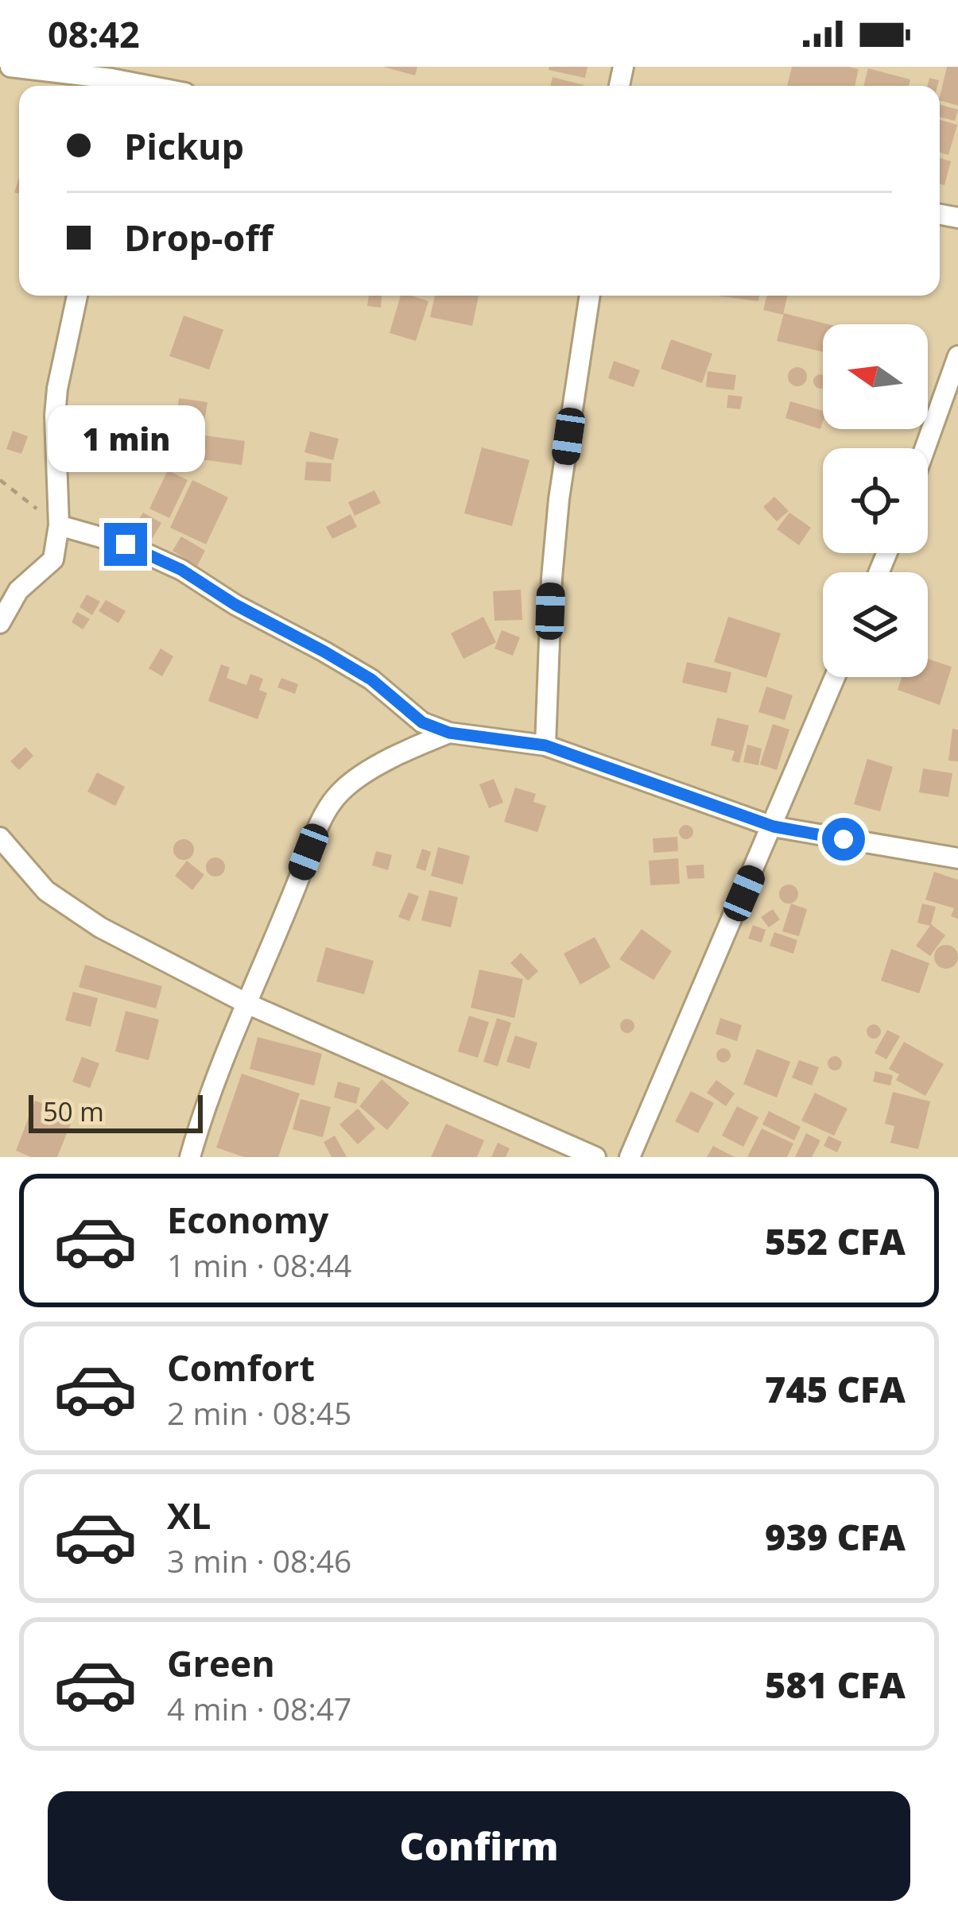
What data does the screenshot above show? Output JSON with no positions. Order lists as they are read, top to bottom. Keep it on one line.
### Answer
{"scale_bar":"50 m","north":"left","page":{"status":"08:42","banner":["Pickup","Drop-off"],"bubble":"1 min","scale":"50 m","list":[{"name":"Economy","note":"1 min · 08:44","value":"552 CFA"},{"name":"Comfort","note":"2 min · 08:45","value":"745 CFA"},{"name":"XL","note":"3 min · 08:46","value":"939 CFA"},{"name":"Green","note":"4 min · 08:47","value":"581 CFA"}],"buttons":"Confirm"}}
